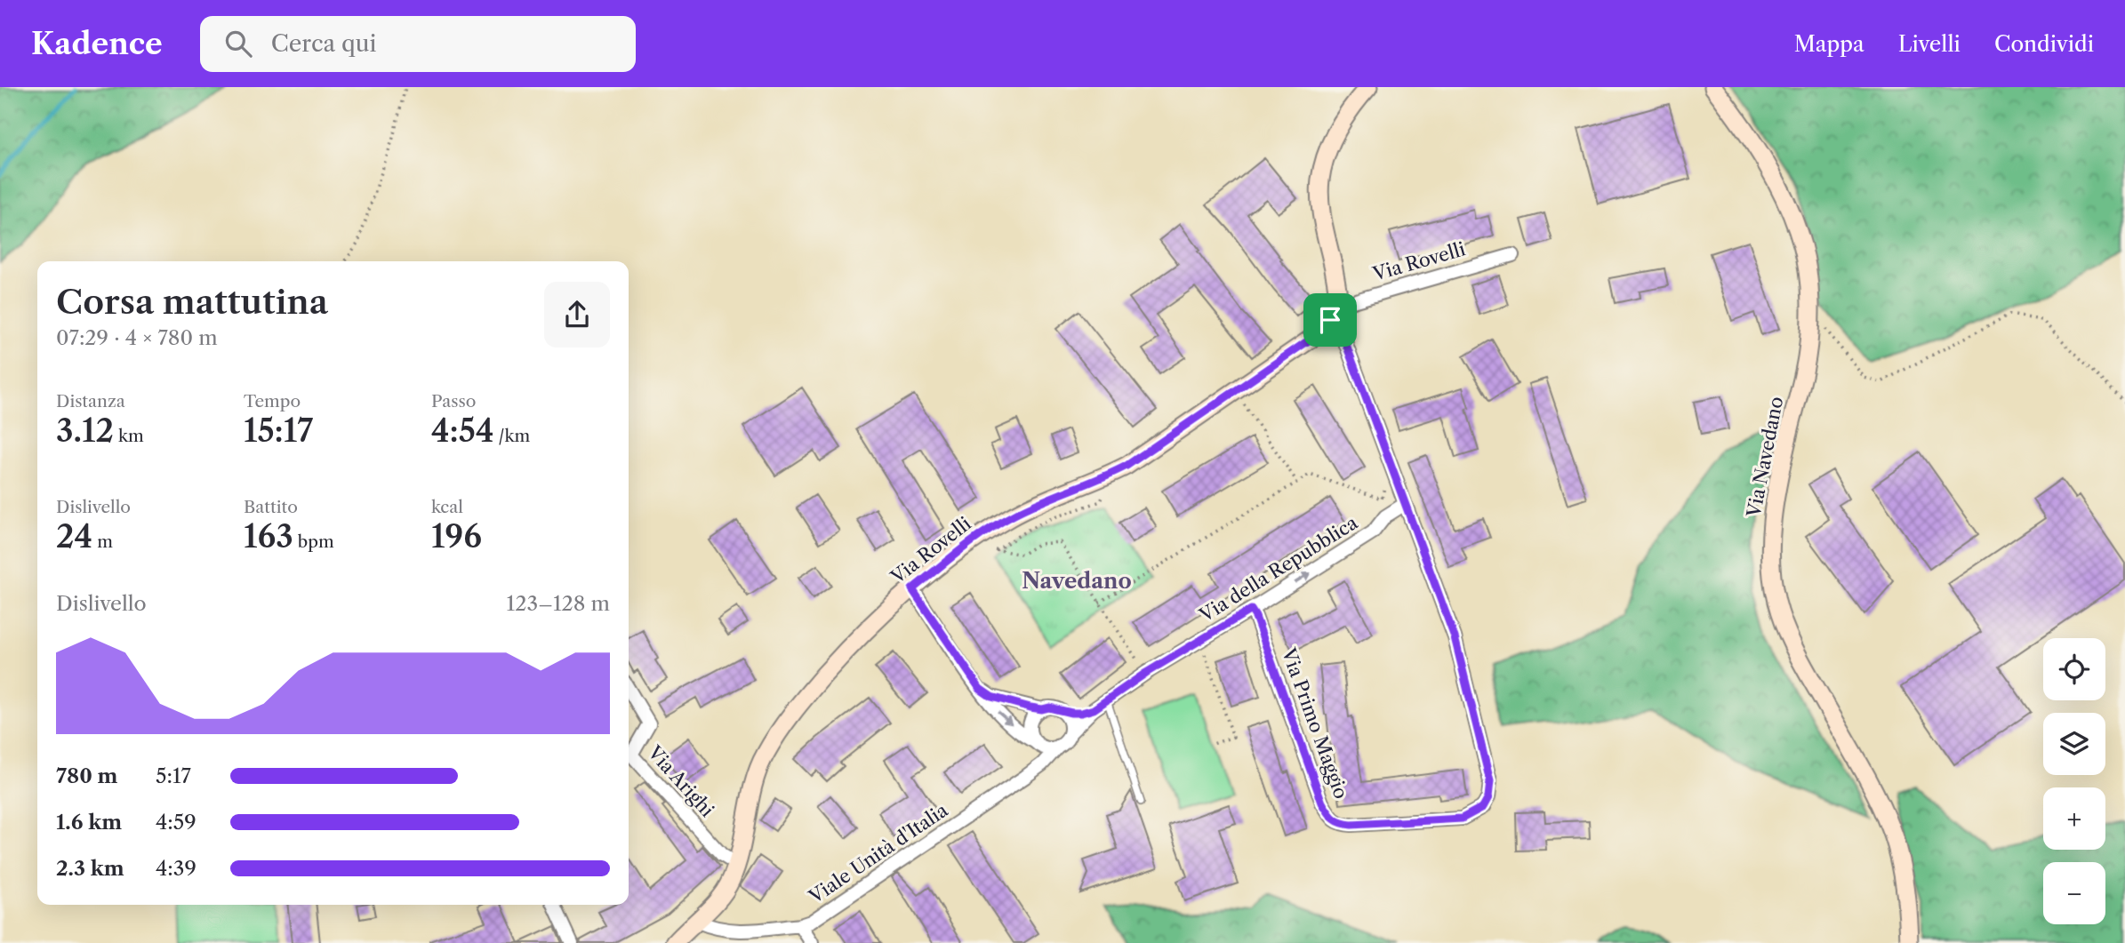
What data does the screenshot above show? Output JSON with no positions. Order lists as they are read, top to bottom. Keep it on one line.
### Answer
{"streets":{"street":["Via Rovelli","Via Navedano","Via della Repubblica","Via Primo Maggio","Via Arighi","Viale Unità d'Italia"]},"crossings":[["Via Rovelli","Via Arighi"],["Via Rovelli","Viale Unità d'Italia"],["Via della Repubblica","Via Primo Maggio"],["Via della Repubblica","Viale Unità d'Italia"]],"one_way":["Via della Repubblica"],"districts":["Navedano"],"page":{"header":"Kadence","search":"Cerca qui","nav":["Mappa","Livelli","Condividi"],"heading":["Corsa mattutina","07:29 · 4 × 780 m"],"stats":[["Distanza","3.12 km"],["Tempo","15:17"],["Passo","4:54 /km"],["Dislivello","24 m"],["Battito","163 bpm"],["kcal","196"]],"chart":["Dislivello","123–128 m"],"map_buttons":["+","−"],"list":[{"name":"780 m","note":"5:17"},{"name":"1.6 km","note":"4:59"},{"name":"2.3 km","note":"4:39"}]}}
